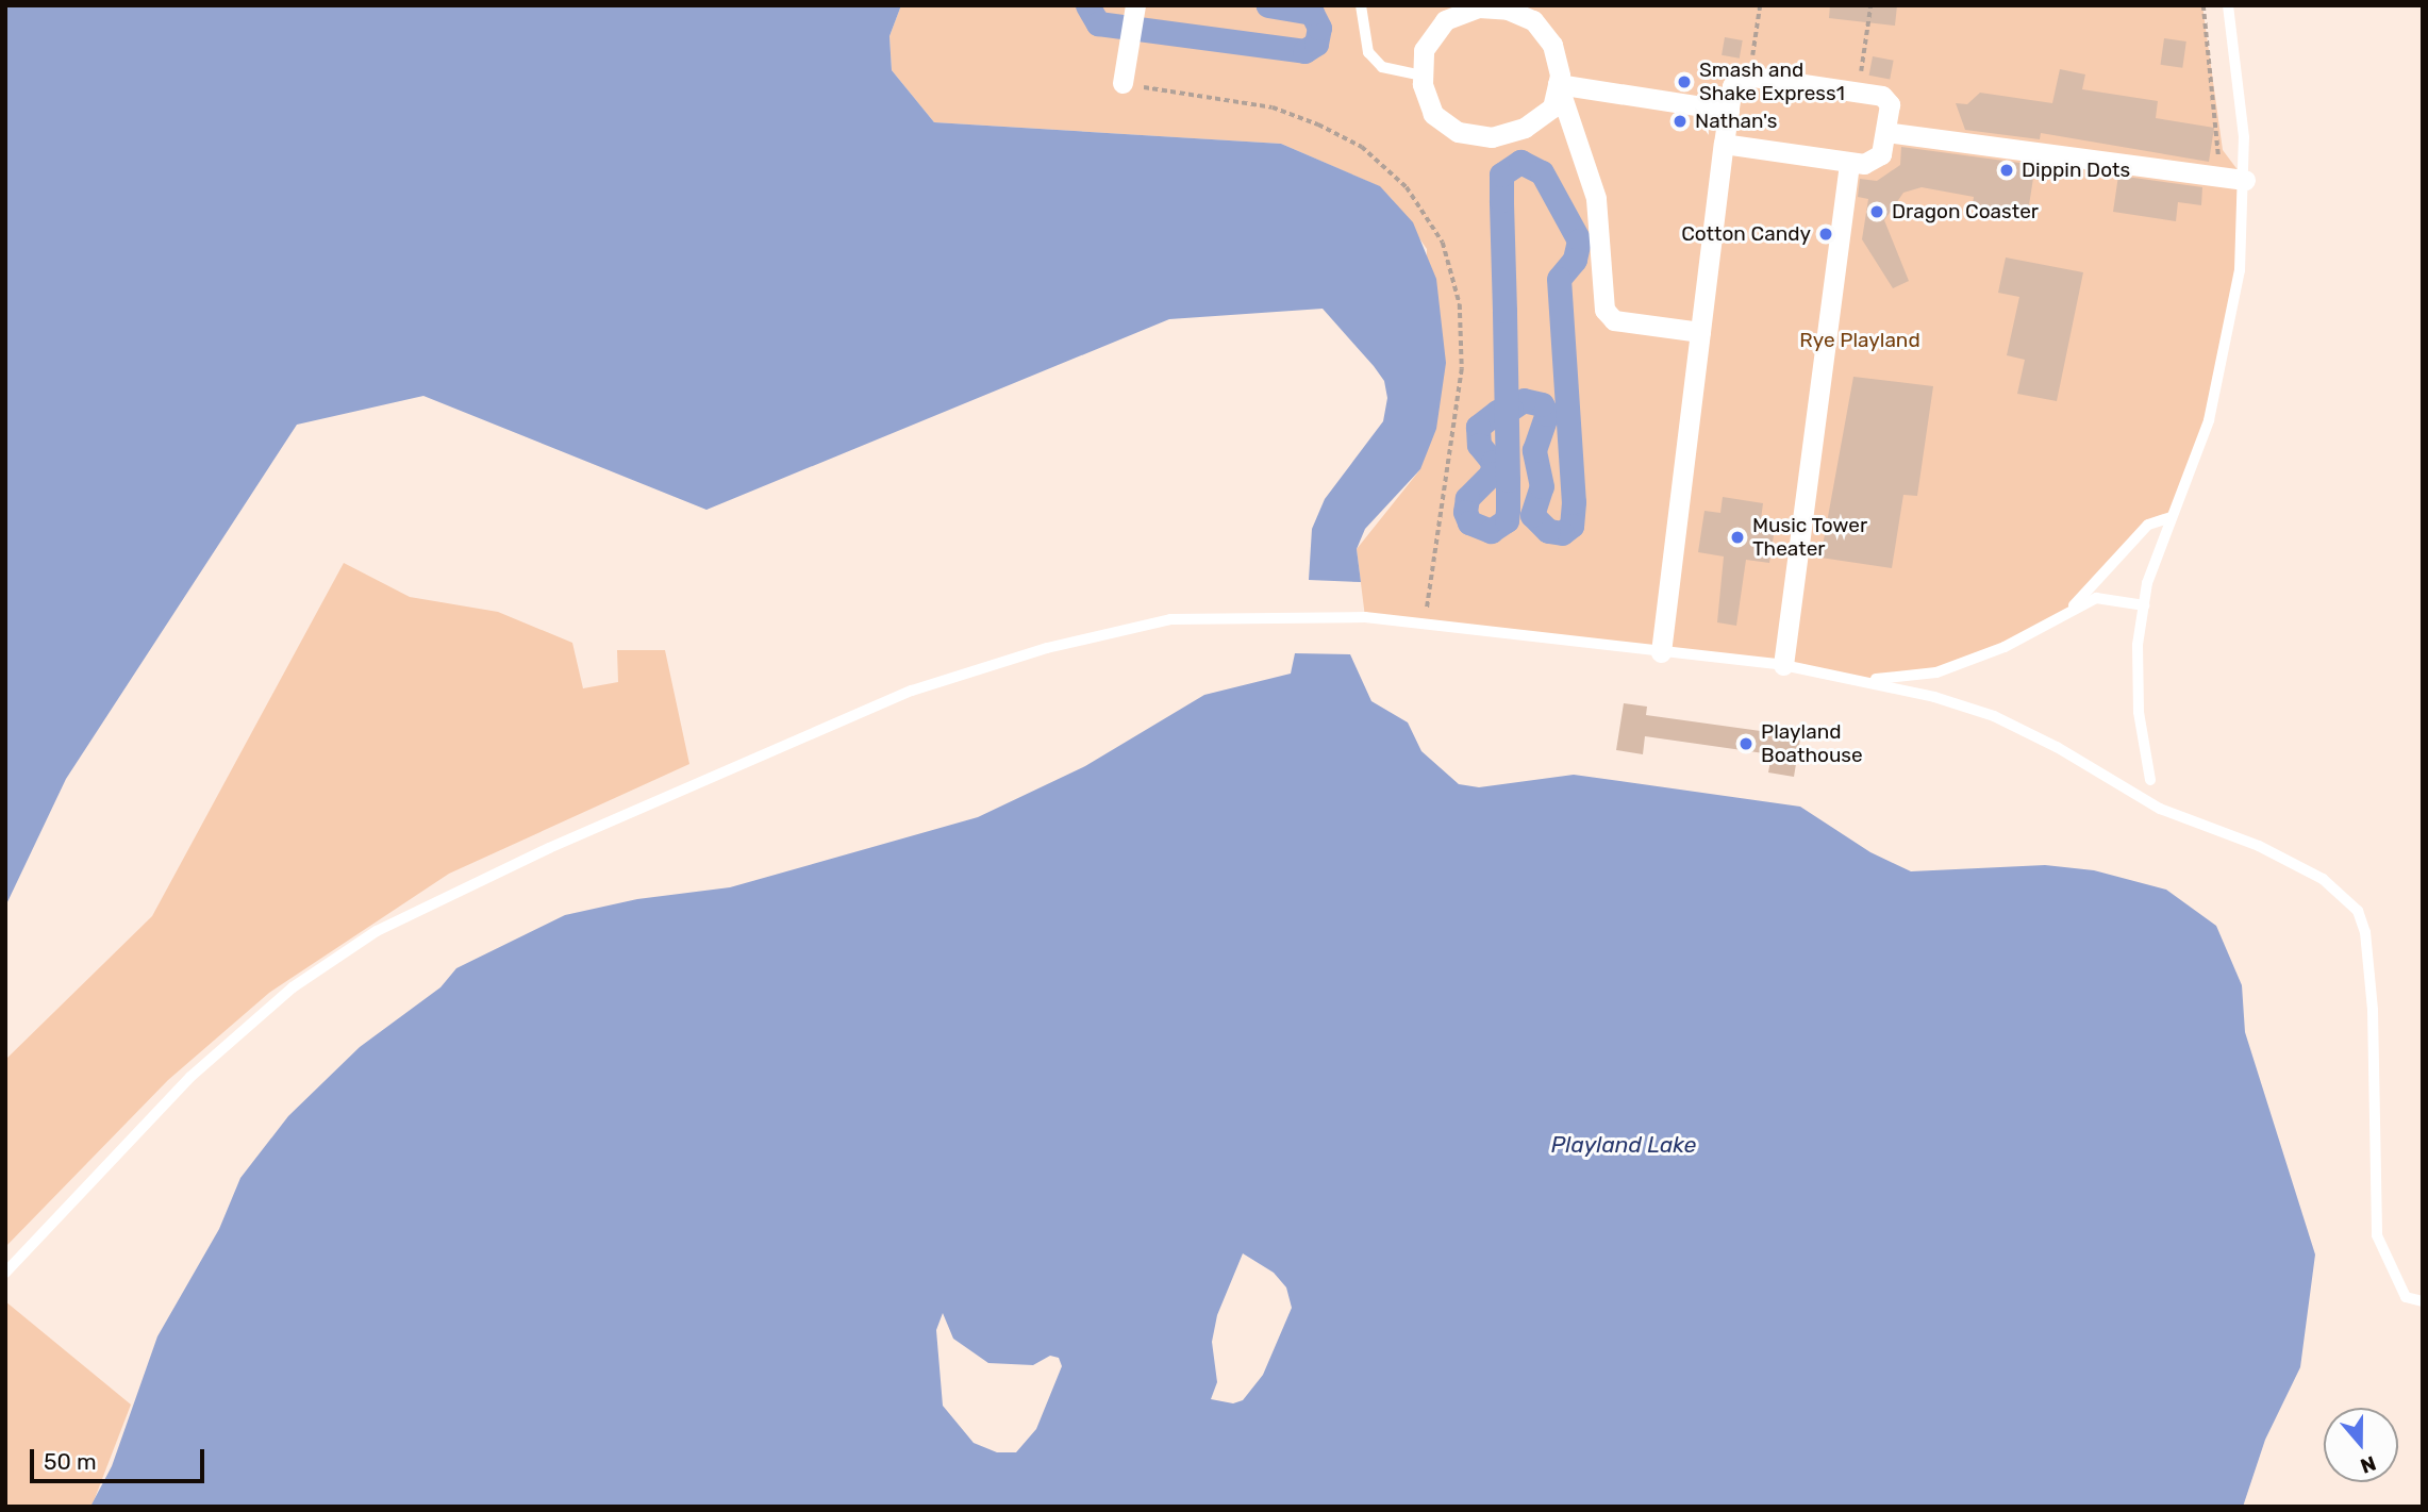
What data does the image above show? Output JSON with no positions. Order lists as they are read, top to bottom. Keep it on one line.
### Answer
{"water":["Playland Lake"],"parks":["Rye Playland"],"places":["Smash and Shake Express1","Nathan's","Dippin Dots","Dragon Coaster","Cotton Candy","Music Tower Theater","Playland Boathouse"],"scale_bar":"50 m","north":"bottom"}
